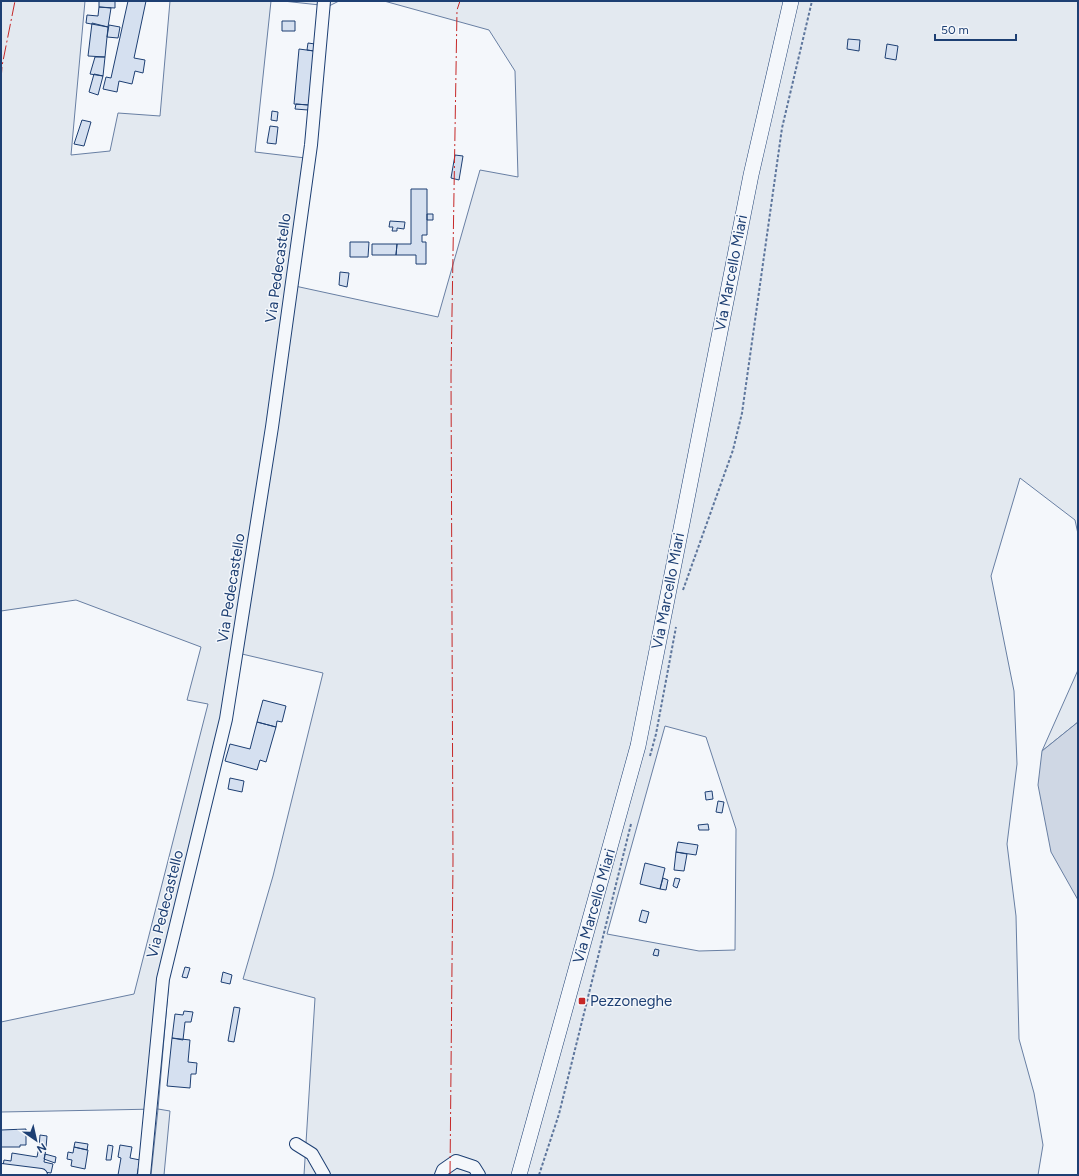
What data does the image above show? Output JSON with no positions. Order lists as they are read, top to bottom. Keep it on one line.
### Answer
{"streets":{"main road":["Via Marcello Miari"],"street":["Via Pedecastello"]},"places":{"transit":["Pezzoneghe"]},"scale_bar":"50 m","north":"bottom right"}
